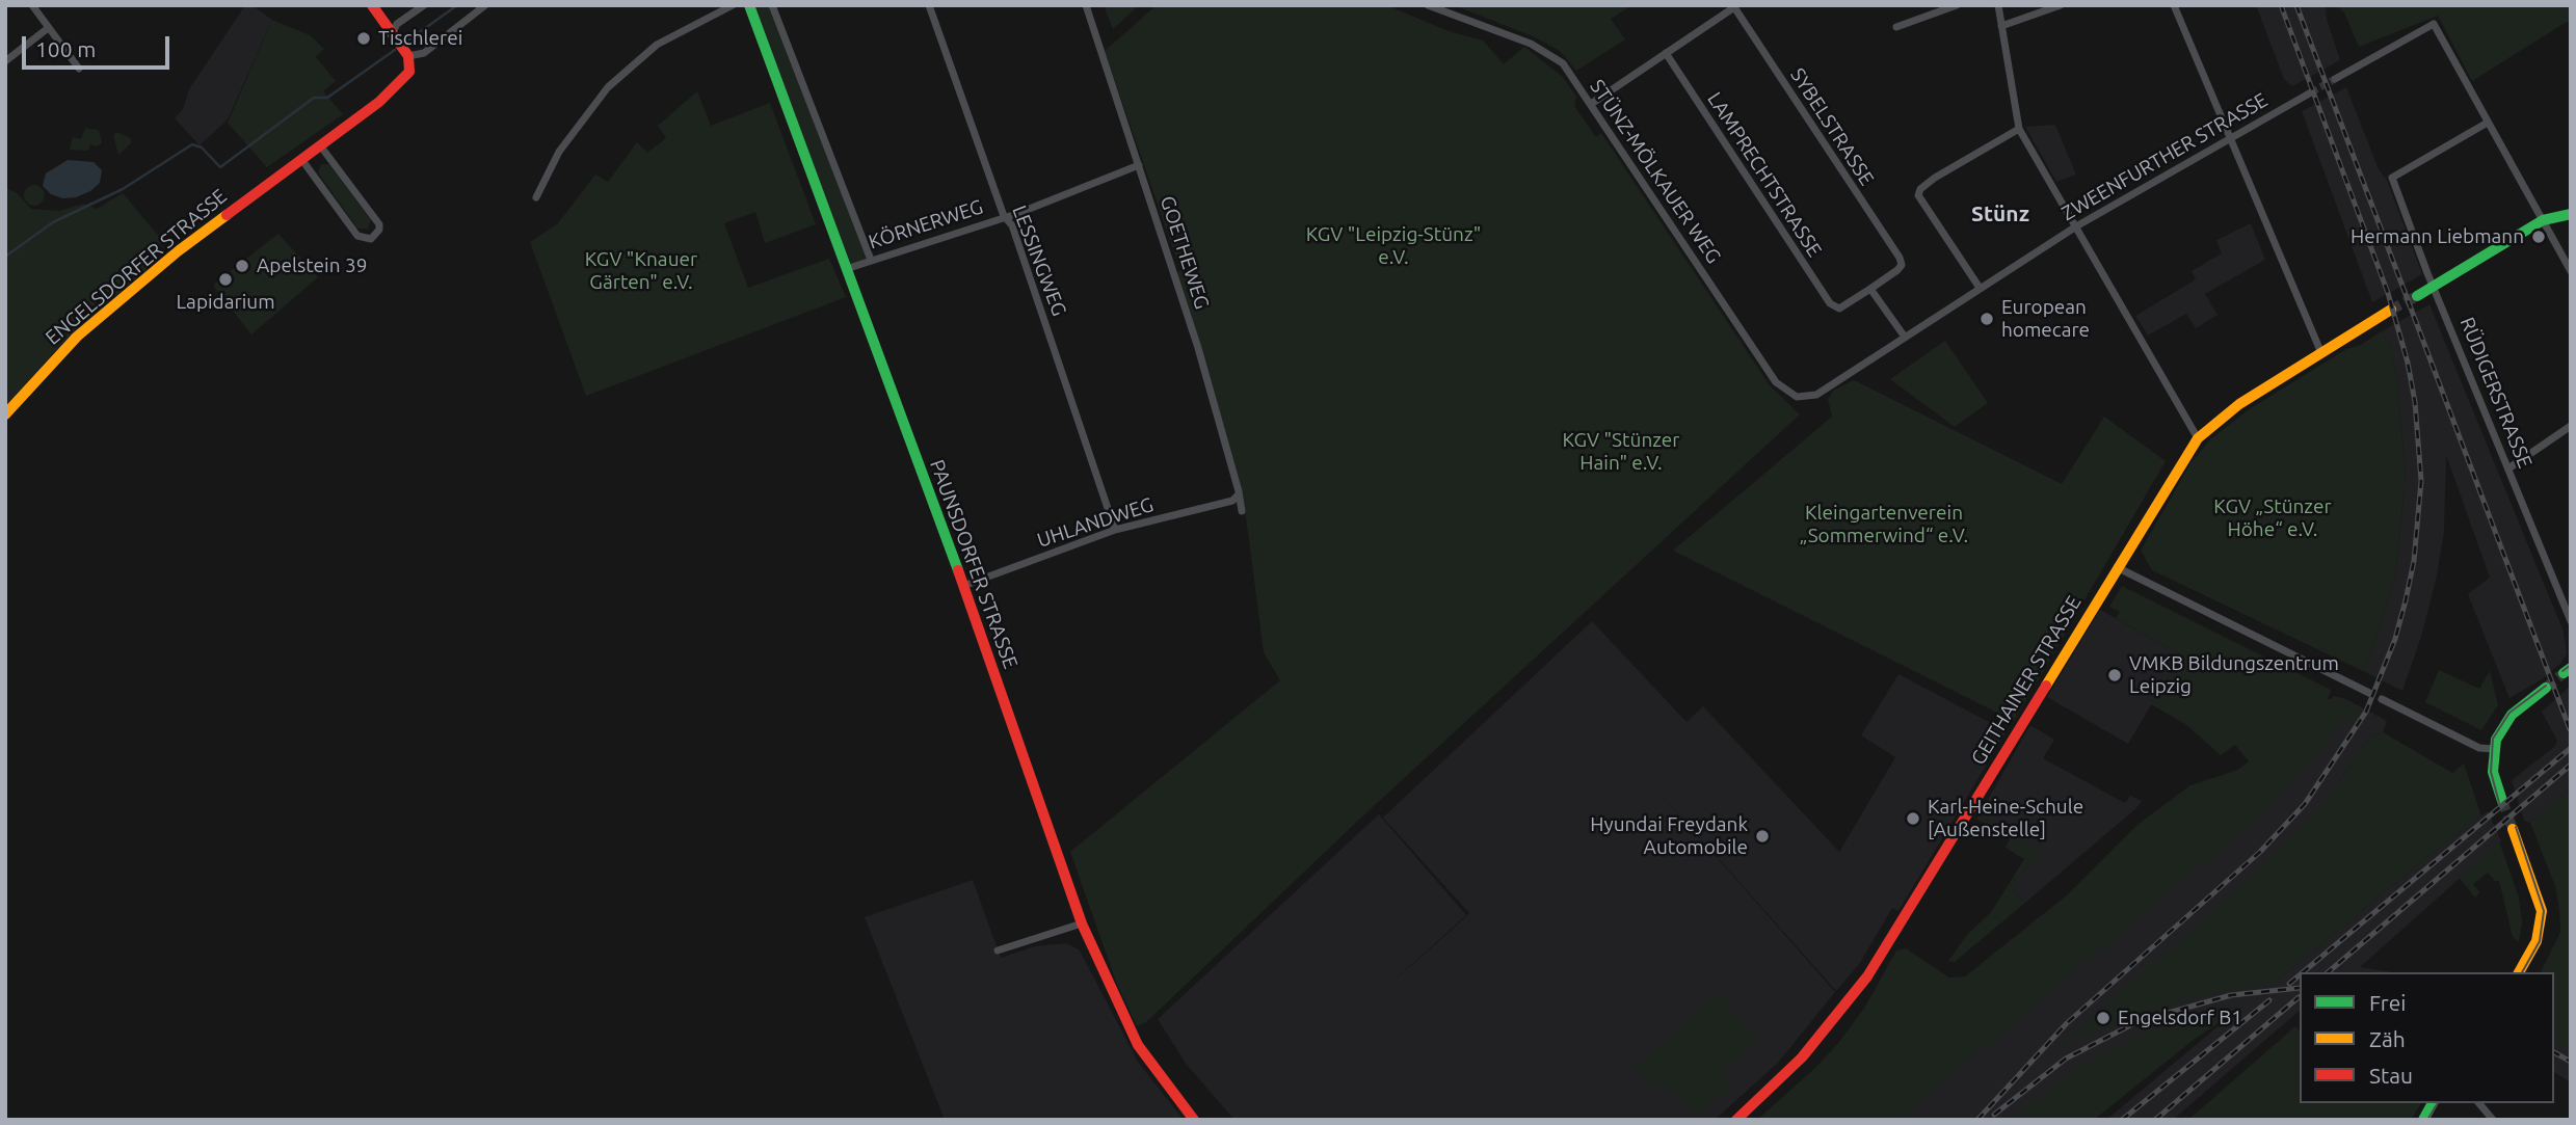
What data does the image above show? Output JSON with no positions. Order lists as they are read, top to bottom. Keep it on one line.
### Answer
{"streets":{"main road":["ENGELSDORFER STRASSE","PAUNSDORFER STRASSE","GEITHAINER STRASSE"],"street":["SYBELSTRASSE","ZWEENFURTHER STRASSE","STÜNZ-MÖLKAUER WEG","LAMPRECHTSTRASSE","KÖRNERWEG","GOETHEWEG","LESSINGWEG","RÜDIGERSTRASSE","UHLANDWEG"]},"crossings":[["SYBELSTRASSE","LAMPRECHTSTRASSE"],["ZWEENFURTHER STRASSE","STÜNZ-MÖLKAUER WEG"],["KÖRNERWEG","GOETHEWEG"],["KÖRNERWEG","LESSINGWEG"],["KÖRNERWEG","PAUNSDORFER STRASSE"],["GOETHEWEG","UHLANDWEG"],["LESSINGWEG","UHLANDWEG"],["UHLANDWEG","PAUNSDORFER STRASSE"]],"districts":["Stünz"],"parks":["KGV \"Leipzig-Stünz\" e.V.","KGV \"Knauer Gärten\" e.V.","KGV \"Stünzer Hain\" e.V.","KGV „Stünzer Höhe“ e.V.","Kleingartenverein „Sommerwind“ e.V."],"places":["Tischlerei","Hermann Liebmann","Apelstein 39","Lapidarium","European homecare","VMKB Bildungszentrum Leipzig","Karl-Heine-Schule [Außenstelle]","Hyundai Freydank Automobile","Engelsdorf B1"],"legend":["Frei","Zäh","Stau"],"scale_bar":"100 m"}
